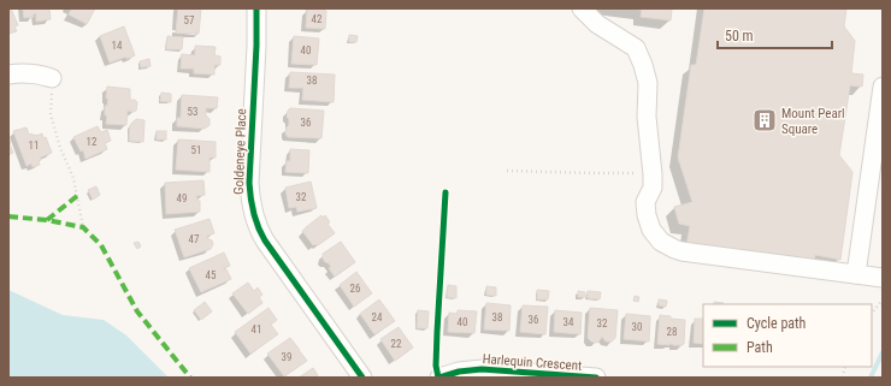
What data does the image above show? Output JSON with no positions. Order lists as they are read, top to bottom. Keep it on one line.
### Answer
{"streets":{"street":["Goldeneye Place","Harlequin Crescent"]},"places":{"building":["Mount Pearl Square"]},"house_numbers":["42","57","14","40","38","53","36","12","11","51","32","49","47","45","26","24","38","36","40","34","32","30","41","28","22","39"],"legend":["Cycle path","Path"],"scale_bar":"50 m"}
